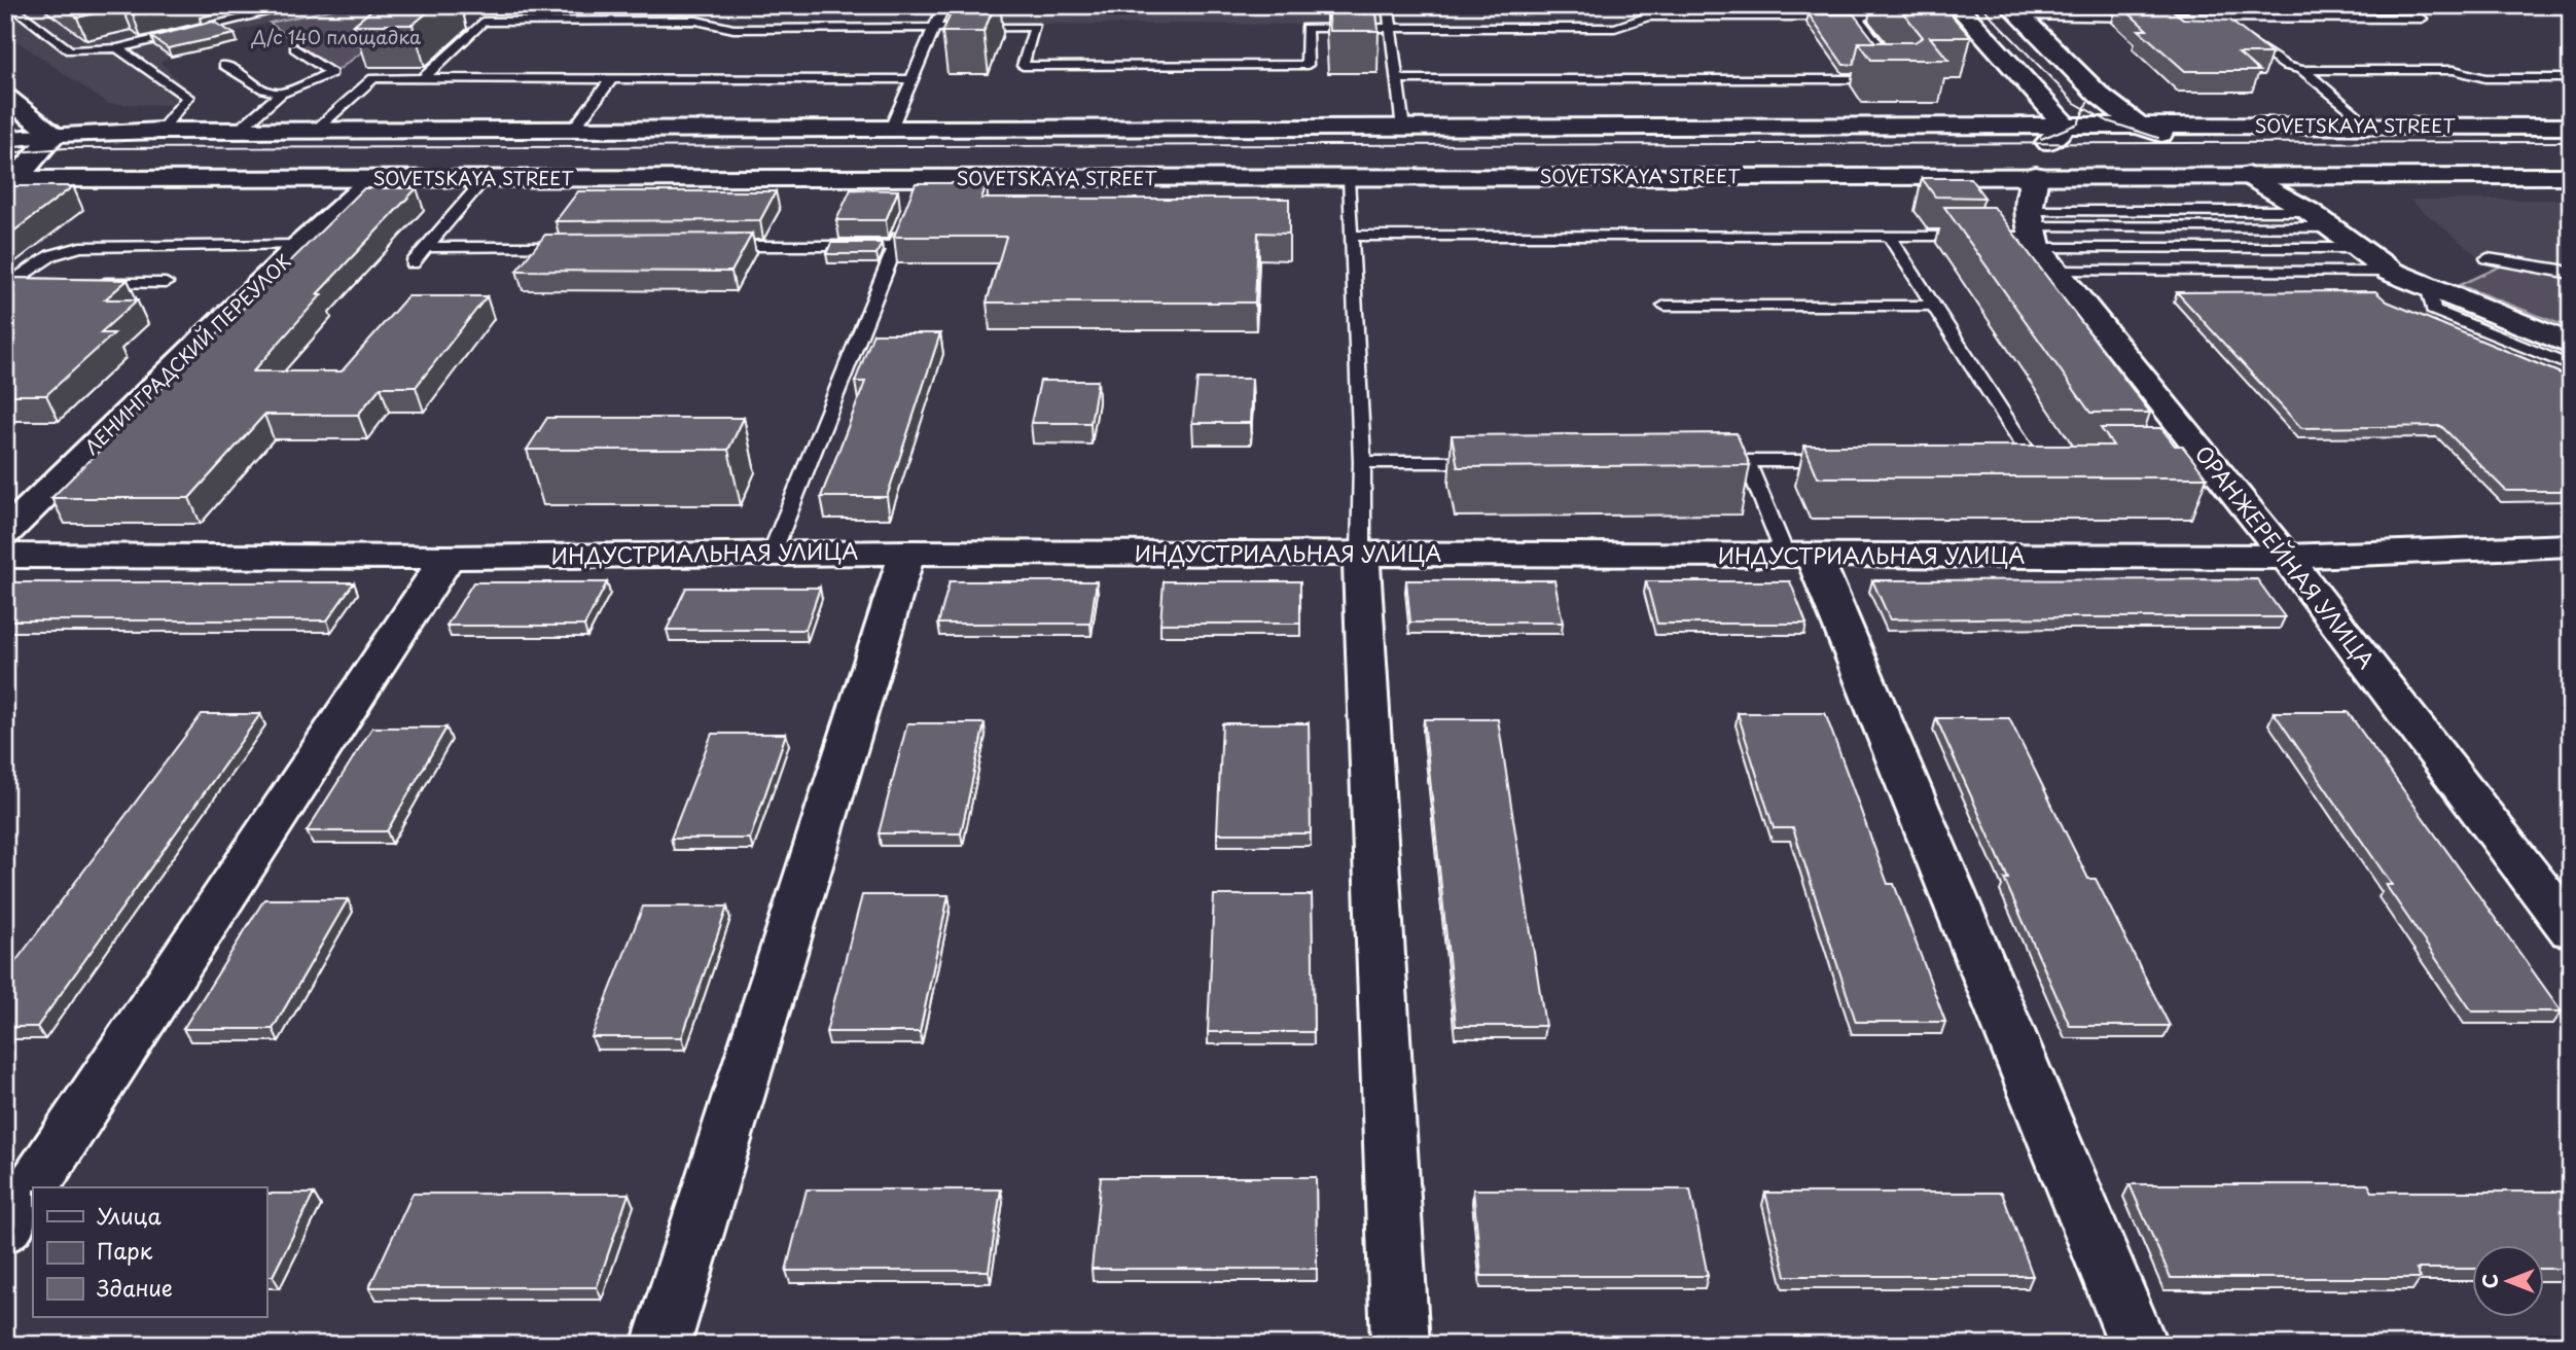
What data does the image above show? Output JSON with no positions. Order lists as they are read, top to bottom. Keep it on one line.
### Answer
{"streets":{"main road":["SOVETSKAYA STREET","ЛЕНИНГРАДСКИЙ ПЕРЕУЛОК","ИНДУСТРИАЛЬНАЯ УЛИЦА","ОРАНЖЕРЕЙНАЯ УЛИЦА"]},"crossings":[["SOVETSKAYA STREET","ЛЕНИНГРАДСКИЙ ПЕРЕУЛОК"],["ИНДУСТРИАЛЬНАЯ УЛИЦА","ОРАНЖЕРЕЙНАЯ УЛИЦА"]],"parks":["Д/с 140 площадка"],"legend":["Улица","Парк","Здание"],"north":"left"}
